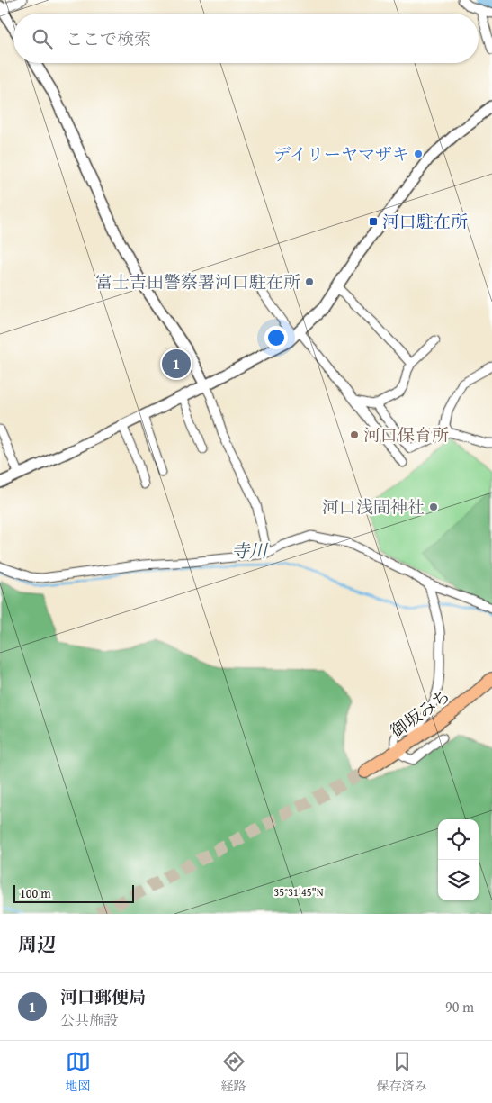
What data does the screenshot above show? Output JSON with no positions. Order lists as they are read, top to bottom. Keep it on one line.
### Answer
{"streets":{"highway":["御坂みち"]},"water":["寺川"],"places":{"other":["デイリーヤマザキ","富士吉田警察署河口駐在所","河口保育所","河口浅間神社"],"transit":["河口駐在所"]},"scale_bar":"100 m","page":{"search":"ここで検索","pins":"1","scale":"100 m","heading":"周辺","list":[{"mark":"1","name":"河口郵便局","note":"公共施設","value":"90 m"}],"nav":["地図","経路","保存済み"]},"coordinates":["35°31'45\"N"]}
